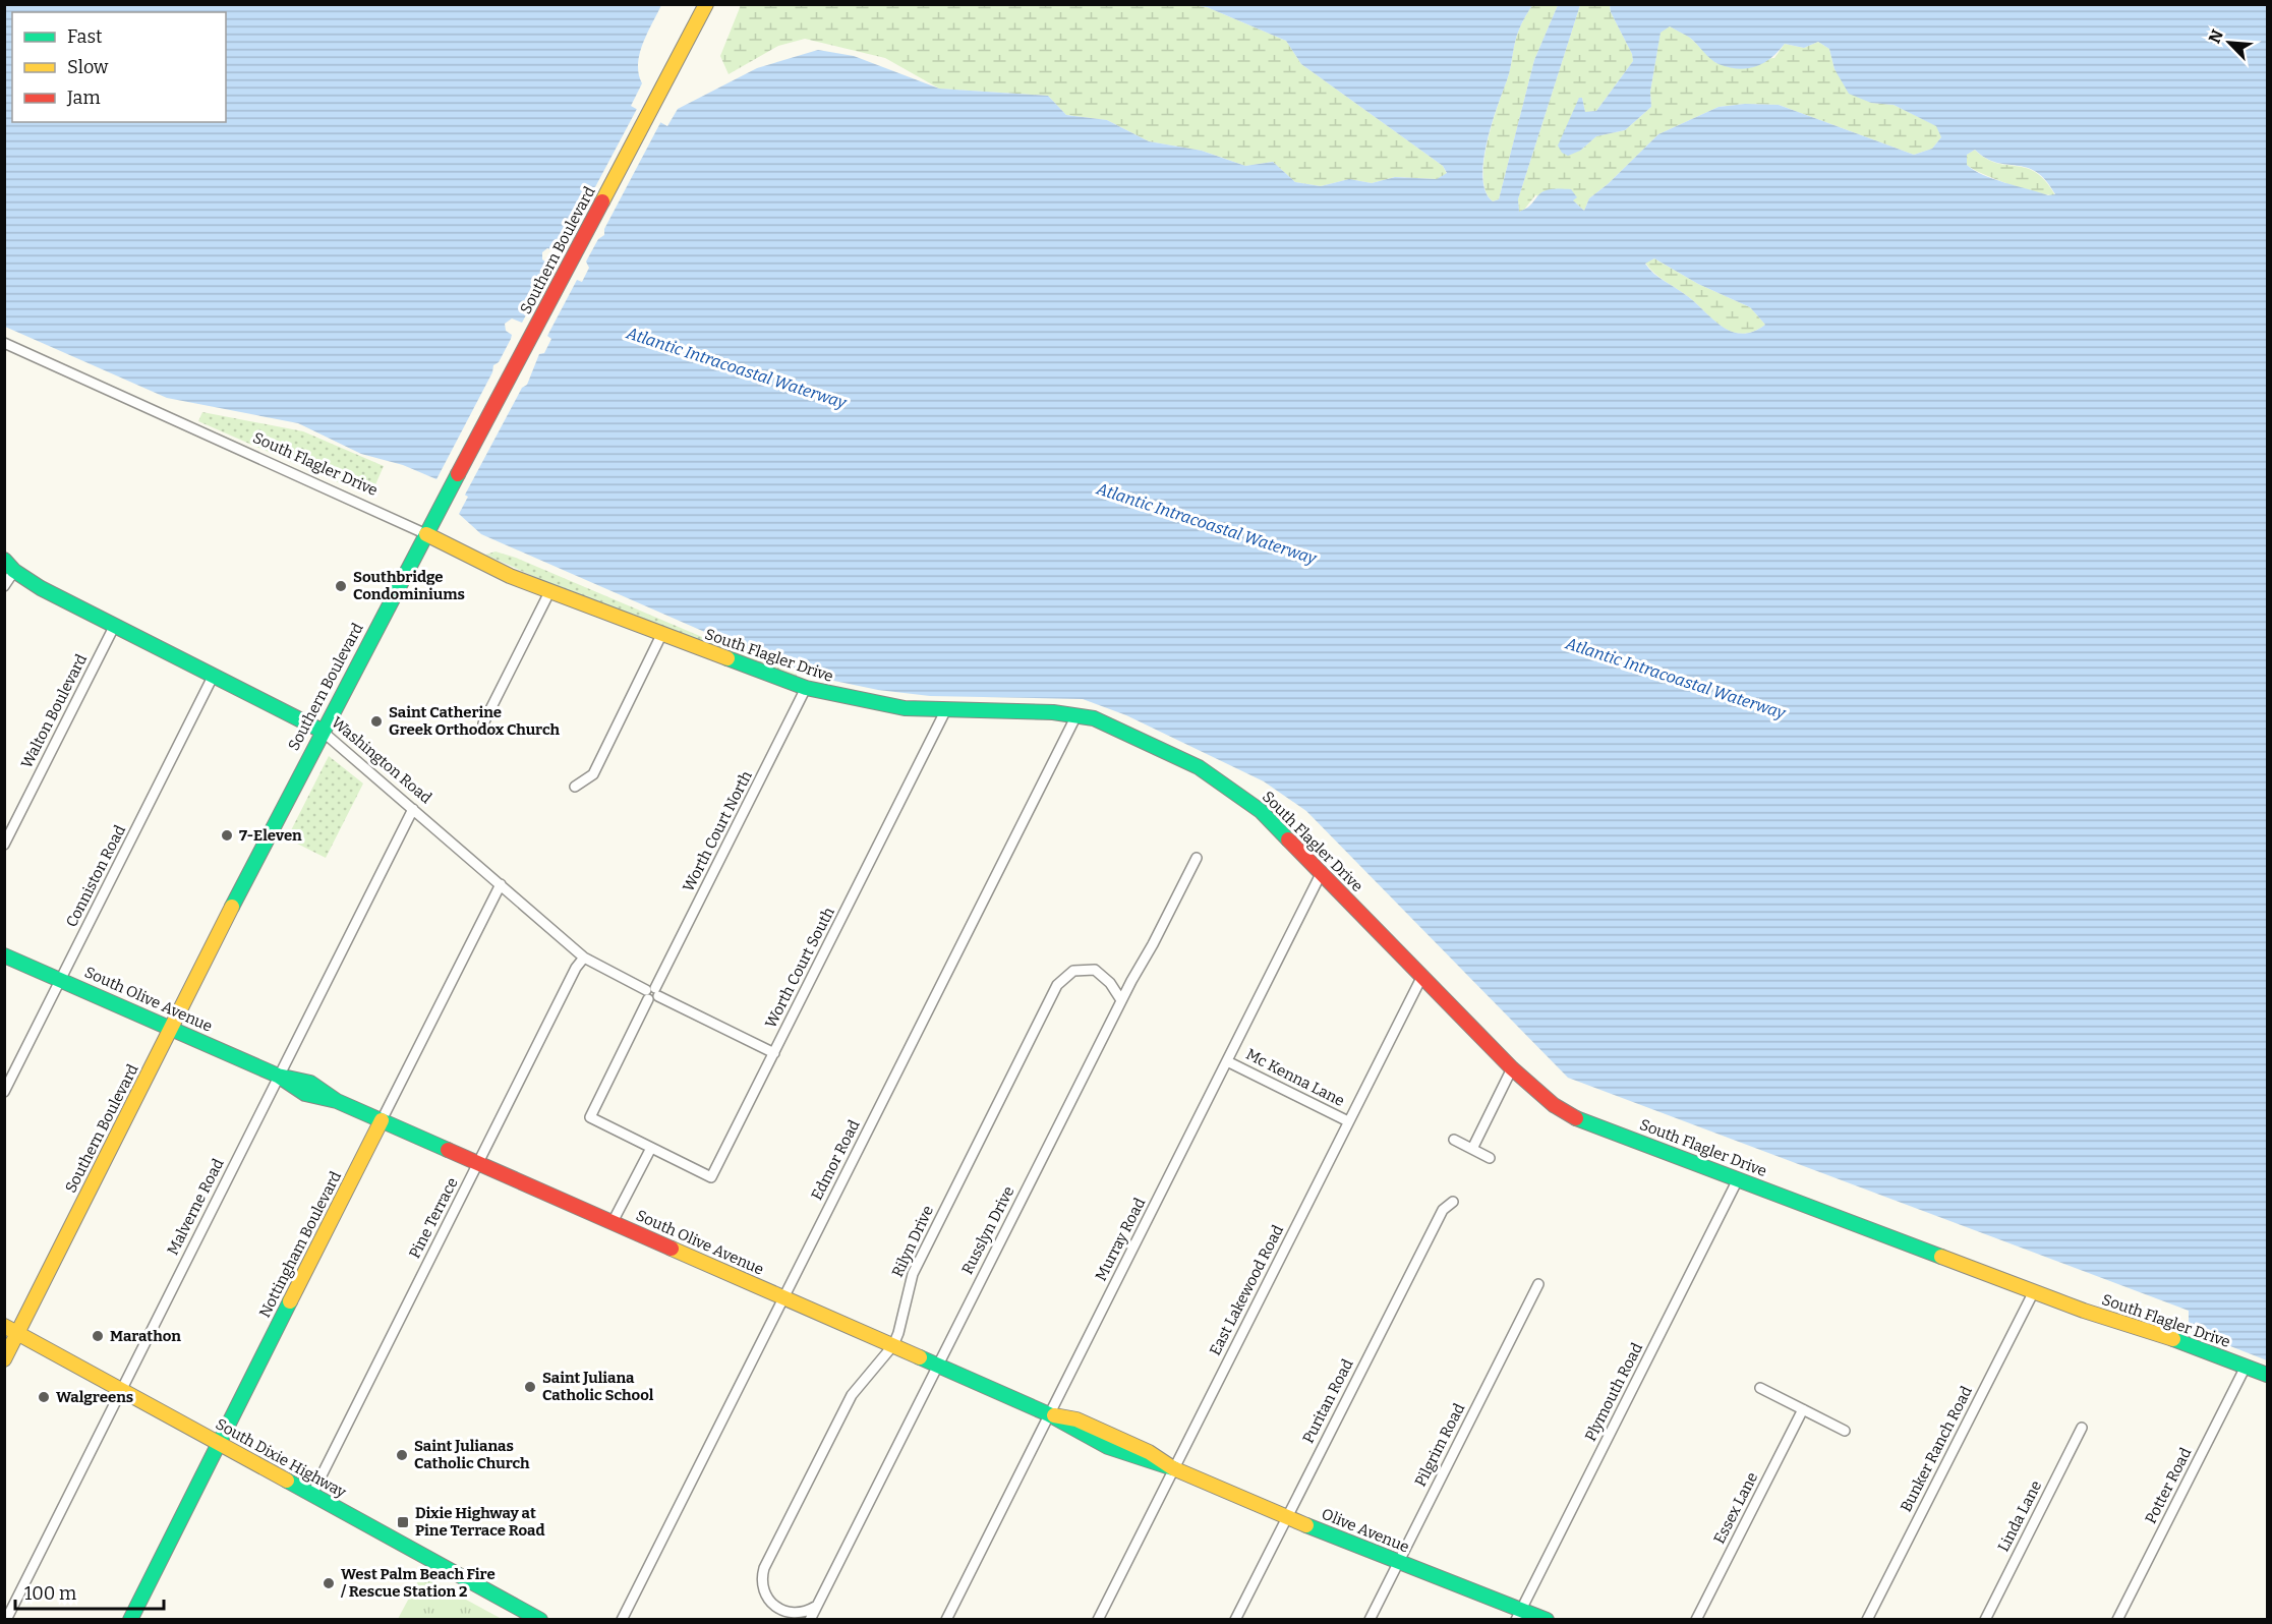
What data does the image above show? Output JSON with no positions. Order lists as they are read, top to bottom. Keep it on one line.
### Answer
{"streets":{"street":["Southern Boulevard","South Flagler Drive","Walton Boulevard","Washington Road","Worth Court North","Conniston Road","Worth Court South","South Olive Avenue","Mc Kenna Lane","Edmor Road","Malverne Road","Pine Terrace","Russlyn Drive","Murray Road","Rilyn Drive","Nottingham Boulevard","East Lakewood Road","Plymouth Road","Puritan Road","Pilgrim Road","Bunker Ranch Road","South Dixie Highway","Potter Road","Essex Lane","Linda Lane","Olive Avenue"]},"crossings":[["Southern Boulevard","South Flagler Drive"],["Southern Boulevard","Washington Road"],["Southern Boulevard","South Olive Avenue"],["Southern Boulevard","South Dixie Highway"],["South Flagler Drive","Worth Court North"],["South Flagler Drive","Worth Court South"],["South Flagler Drive","Edmor Road"],["South Flagler Drive","Murray Road"],["South Flagler Drive","East Lakewood Road"],["South Flagler Drive","Plymouth Road"],["South Flagler Drive","Bunker Ranch Road"],["South Flagler Drive","Potter Road"],["Walton Boulevard","Washington Road"],["Washington Road","Worth Court North"],["Washington Road","Conniston Road"],["Washington Road","Worth Court South"],["Washington Road","Malverne Road"],["Washington Road","Pine Terrace"],["Washington Road","Nottingham Boulevard"],["Worth Court North","Worth Court South"],["Conniston Road","South Olive Avenue"],["South Olive Avenue","Edmor Road"],["South Olive Avenue","Malverne Road"],["South Olive Avenue","Pine Terrace"],["South Olive Avenue","Russlyn Drive"],["South Olive Avenue","Murray Road"],["South Olive Avenue","Rilyn Drive"],["South Olive Avenue","Nottingham Boulevard"],["South Olive Avenue","Olive Avenue"],["Mc Kenna Lane","Murray Road"],["Mc Kenna Lane","East Lakewood Road"],["Malverne Road","South Dixie Highway"],["Pine Terrace","South Dixie Highway"],["Russlyn Drive","Rilyn Drive"],["Murray Road","Olive Avenue"],["Nottingham Boulevard","South Dixie Highway"],["East Lakewood Road","Olive Avenue"],["Plymouth Road","Olive Avenue"],["Puritan Road","Olive Avenue"],["Pilgrim Road","Olive Avenue"]],"water":["Atlantic Intracoastal Waterway"],"places":{"other":["Southbridge Condominiums","Saint Catherine Greek Orthodox Church","7-Eleven","Marathon","Saint Juliana Catholic School","Walgreens","Saint Julianas Catholic Church","West Palm Beach Fire / Rescue Station 2"],"transit":["Dixie Highway at Pine Terrace Road"]},"legend":["Fast","Slow","Jam"],"scale_bar":"100 m","north":"top left"}
